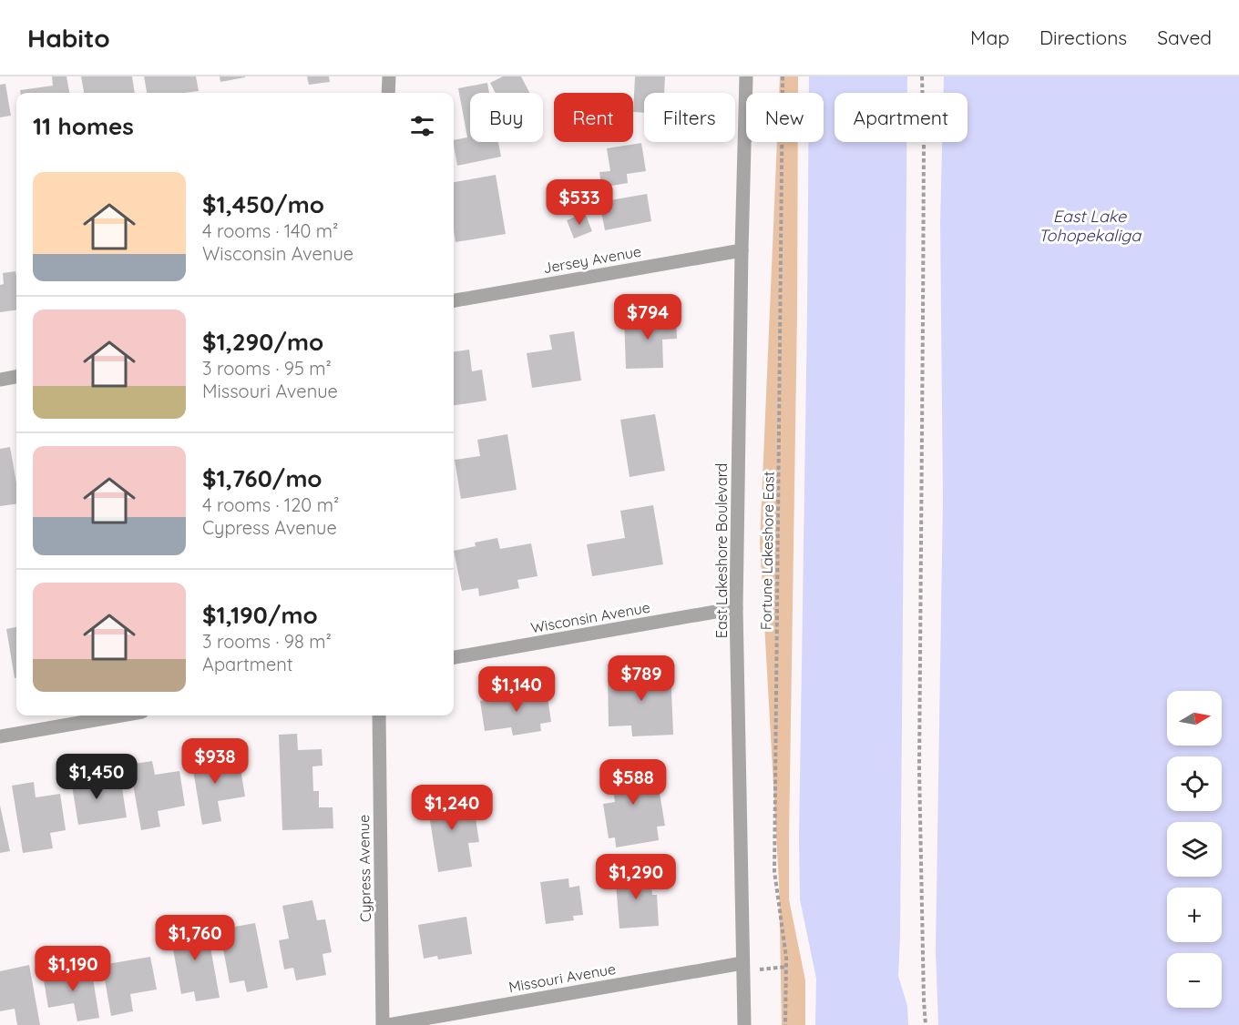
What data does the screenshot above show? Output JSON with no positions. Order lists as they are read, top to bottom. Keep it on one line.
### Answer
{"streets":{"street":["Jersey Avenue","East Lakeshore Boulevard","Wisconsin Avenue","Cypress Avenue","Missouri Avenue"],"path":["Fortune Lakeshore East"]},"crossings":[["Jersey Avenue","East Lakeshore Boulevard"],["East Lakeshore Boulevard","Wisconsin Avenue"],["East Lakeshore Boulevard","Missouri Avenue"]],"water":["East Lake Tohopekaliga"],"north":"right","page":{"header":"Habito","nav":["Map","Directions","Saved"],"chip":["Buy","Rent","Filters","New","Apartment"],"heading":"11 homes","list":[{"name":"$1,450/mo","note":"4 rooms · 140 m² · Wisconsin Avenue"},{"name":"$1,290/mo","note":"3 rooms · 95 m² · Missouri Avenue"},{"name":"$1,760/mo","note":"4 rooms · 120 m² · Cypress Avenue"},{"name":"$1,190/mo","note":"3 rooms · 98 m² · Apartment"}],"price":["$533","$794","$789","$1,140","$938","$1,450","$588","$1,240","$1,290","$1,760","$1,190"],"map_buttons":["+","−"]}}
